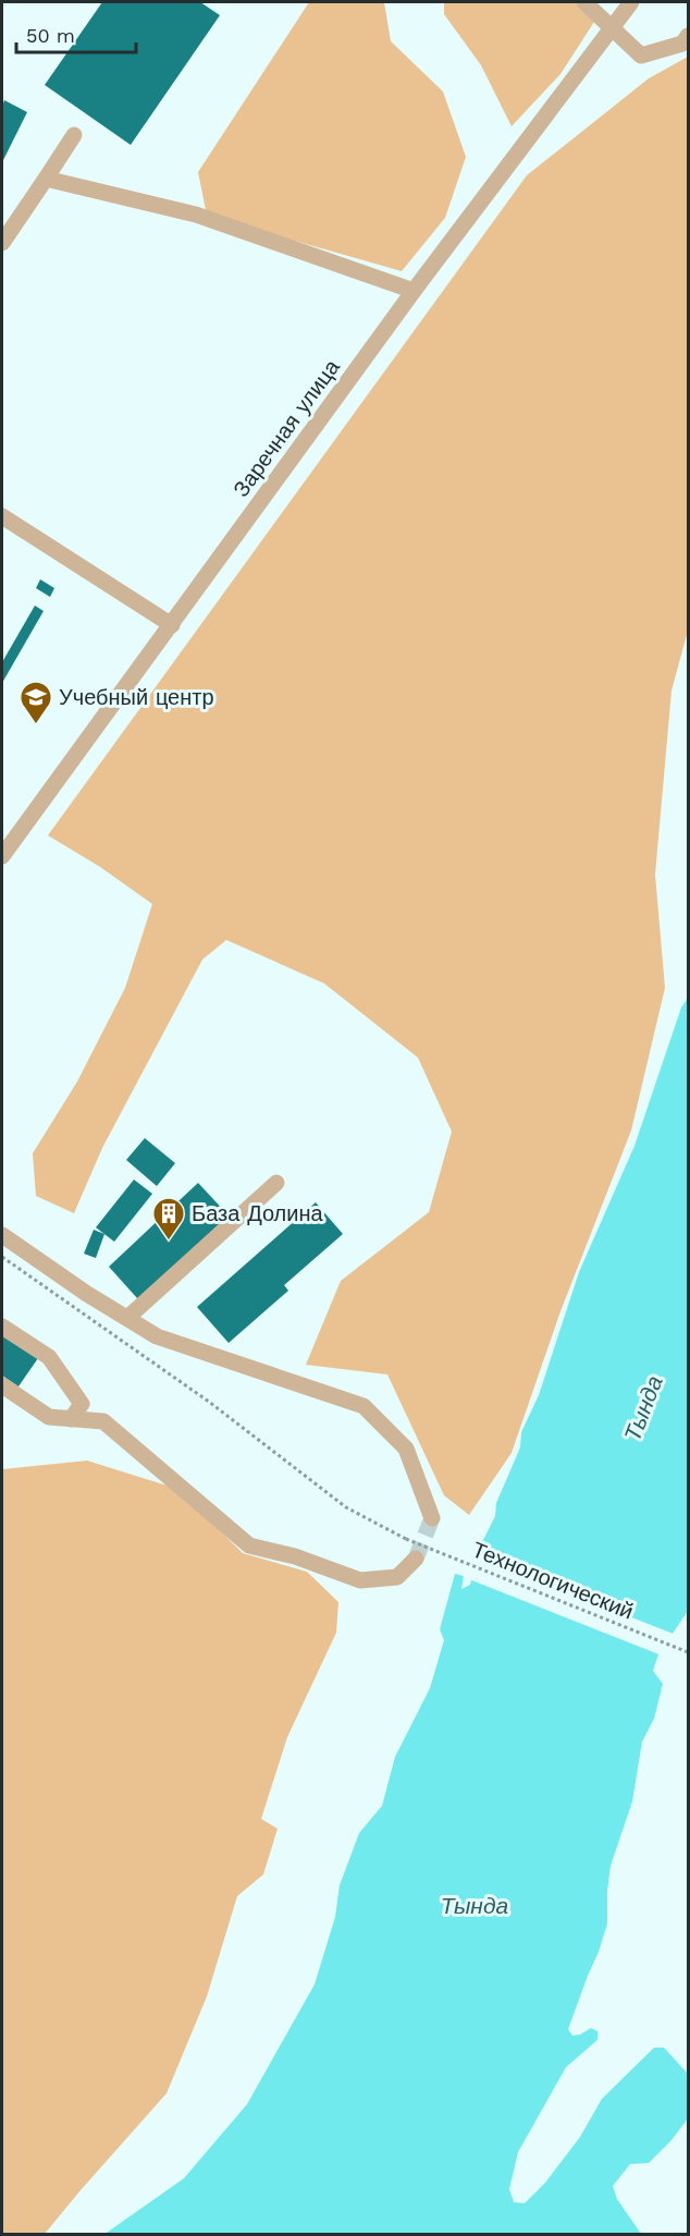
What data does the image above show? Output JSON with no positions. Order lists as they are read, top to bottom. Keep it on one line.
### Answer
{"streets":{"street":["Заречная улица"],"path":["Технологический"]},"water":["Тында"],"places":{"school or university":["Учебный центр"],"building":["База Долина"]},"scale_bar":"50 m"}
